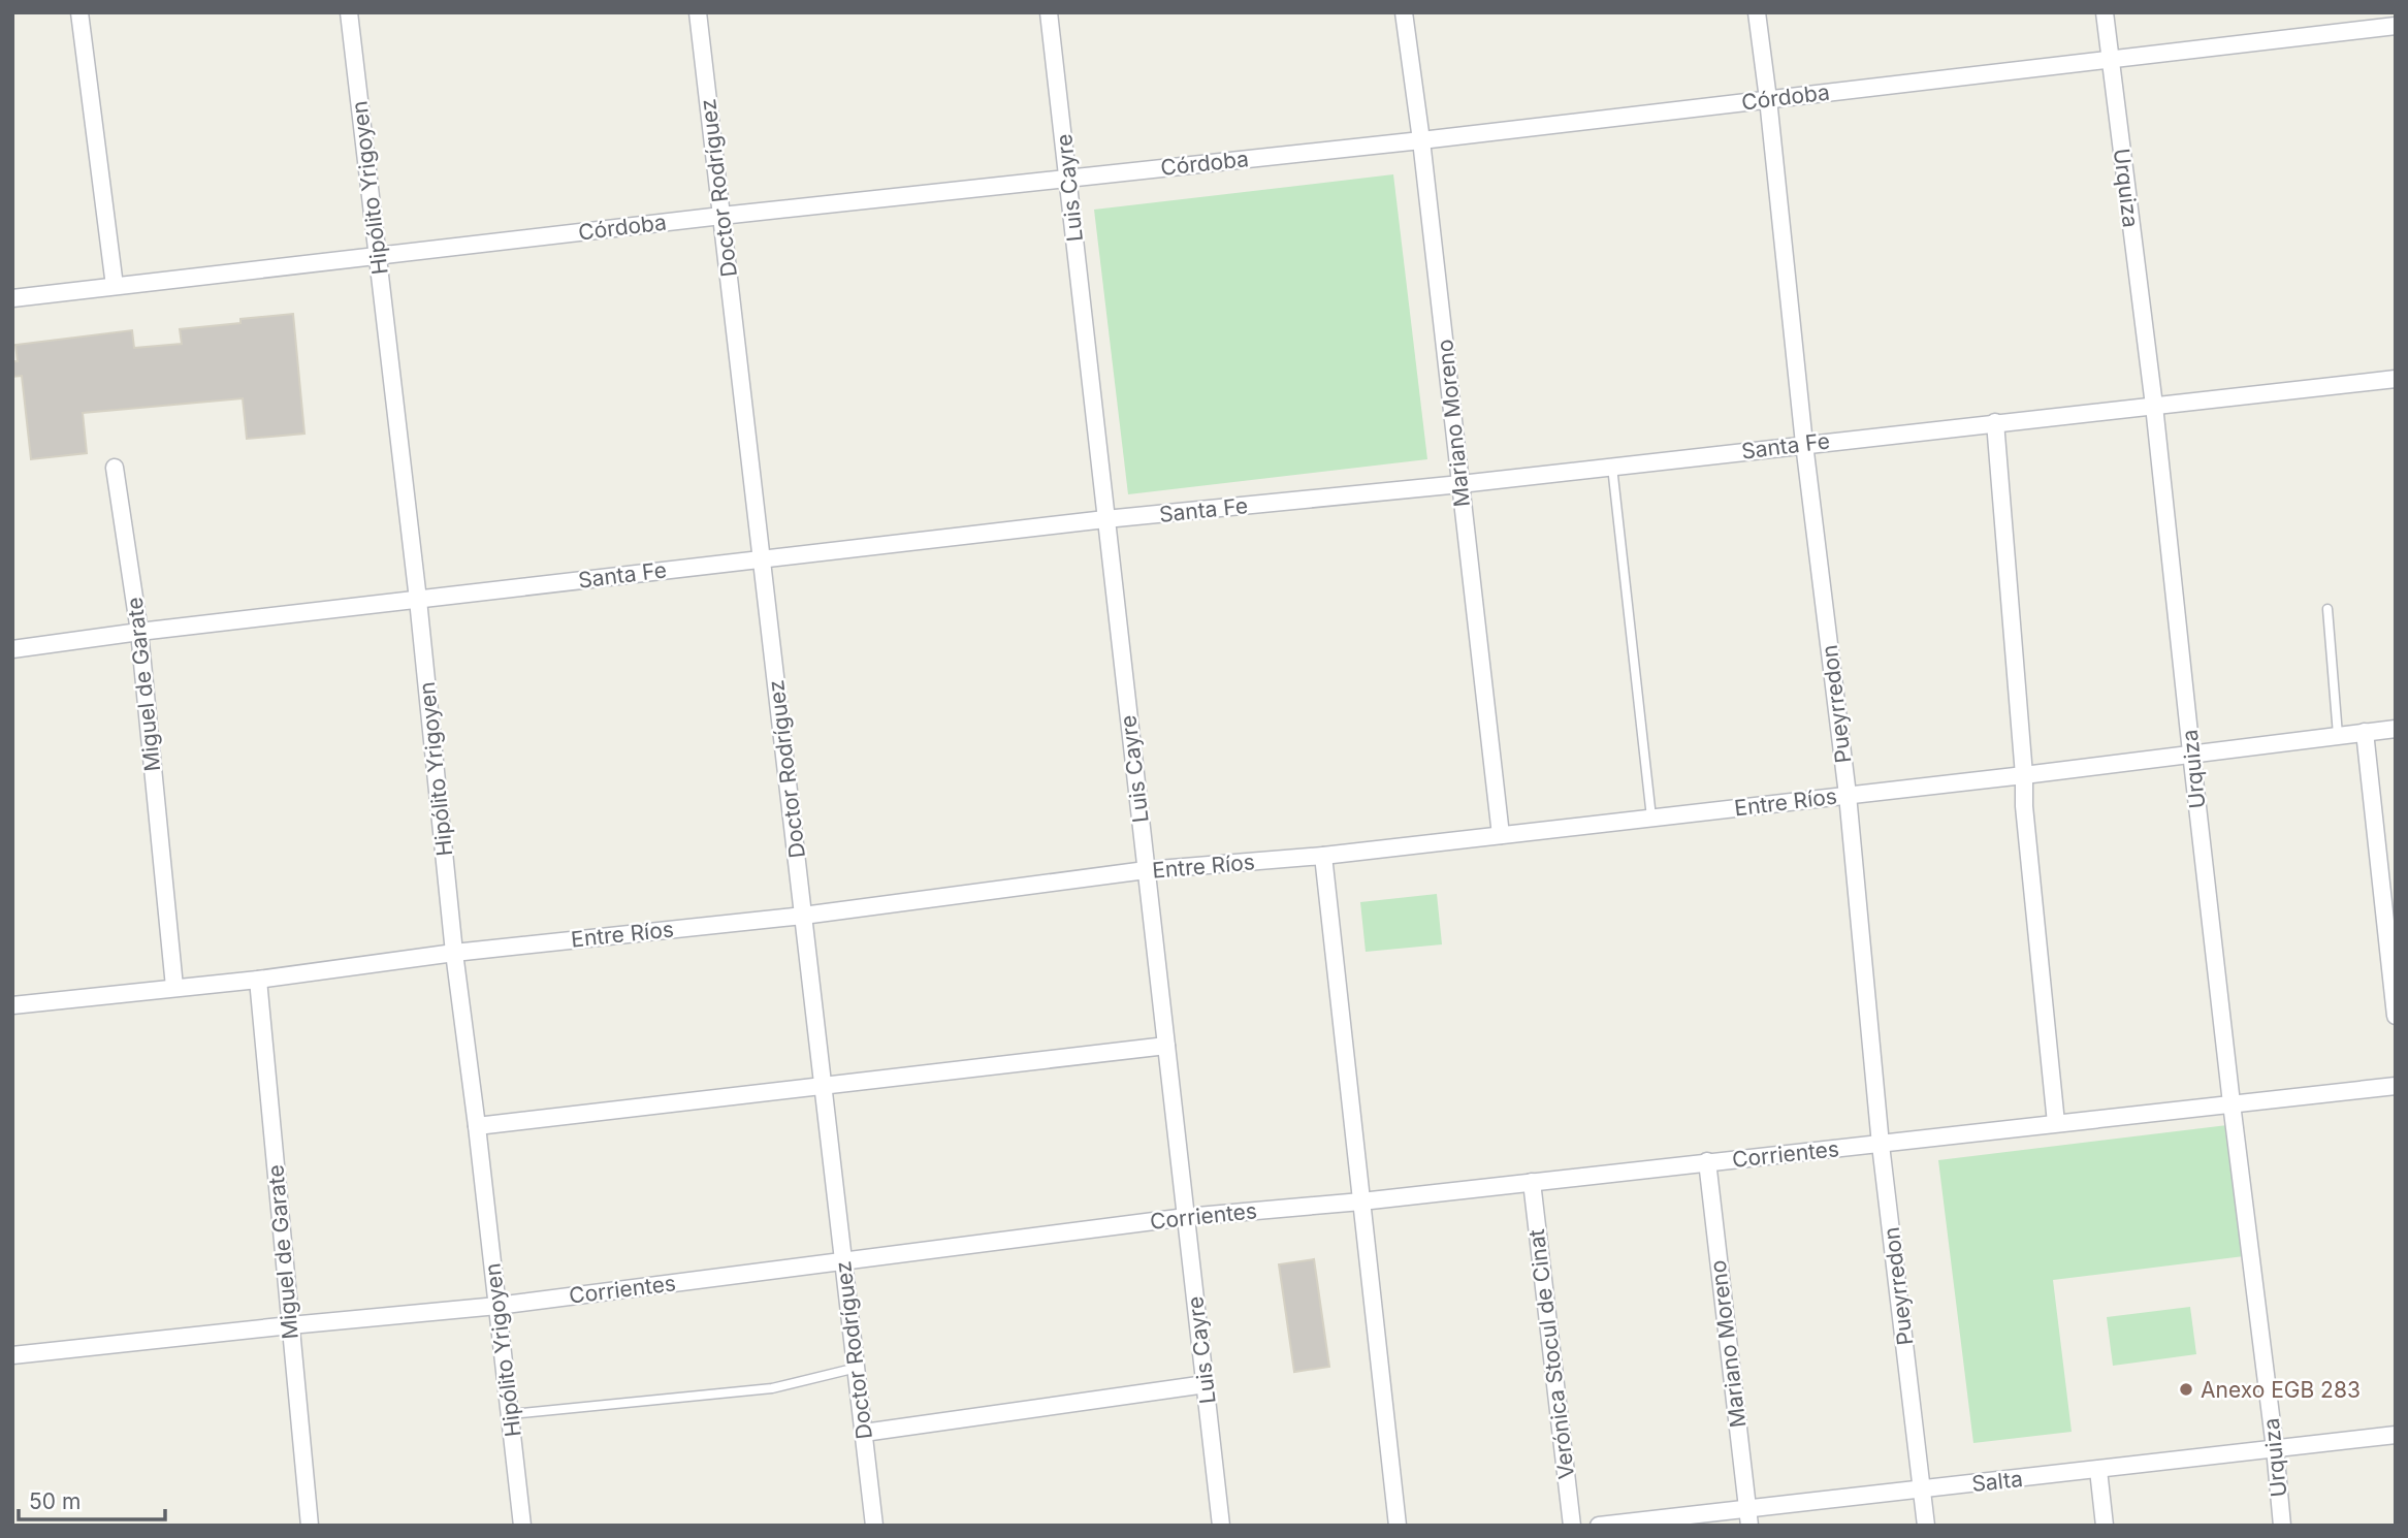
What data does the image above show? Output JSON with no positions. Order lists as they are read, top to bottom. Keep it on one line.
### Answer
{"streets":{"street":["Córdoba","Hipólito Yrigoyen","Doctor Rodríguez","Luis Cayre","Urquiza","Mariano Moreno","Santa Fe","Miguel de Garate","Pueyrredon","Entre Ríos","Corrientes","Verónica Stocul de Cinat","Salta"]},"crossings":[["Córdoba","Hipólito Yrigoyen"],["Córdoba","Doctor Rodríguez"],["Córdoba","Luis Cayre"],["Córdoba","Urquiza"],["Córdoba","Mariano Moreno"],["Córdoba","Pueyrredon"],["Hipólito Yrigoyen","Santa Fe"],["Hipólito Yrigoyen","Entre Ríos"],["Hipólito Yrigoyen","Corrientes"],["Doctor Rodríguez","Santa Fe"],["Doctor Rodríguez","Entre Ríos"],["Doctor Rodríguez","Corrientes"],["Luis Cayre","Santa Fe"],["Luis Cayre","Entre Ríos"],["Luis Cayre","Corrientes"],["Urquiza","Santa Fe"],["Urquiza","Entre Ríos"],["Urquiza","Corrientes"],["Urquiza","Salta"],["Mariano Moreno","Santa Fe"],["Mariano Moreno","Entre Ríos"],["Mariano Moreno","Corrientes"],["Mariano Moreno","Salta"],["Santa Fe","Miguel de Garate"],["Santa Fe","Pueyrredon"],["Miguel de Garate","Entre Ríos"],["Miguel de Garate","Corrientes"],["Pueyrredon","Entre Ríos"],["Pueyrredon","Corrientes"],["Pueyrredon","Salta"],["Corrientes","Verónica Stocul de Cinat"]],"places":["Anexo EGB 283"],"scale_bar":"50 m"}
